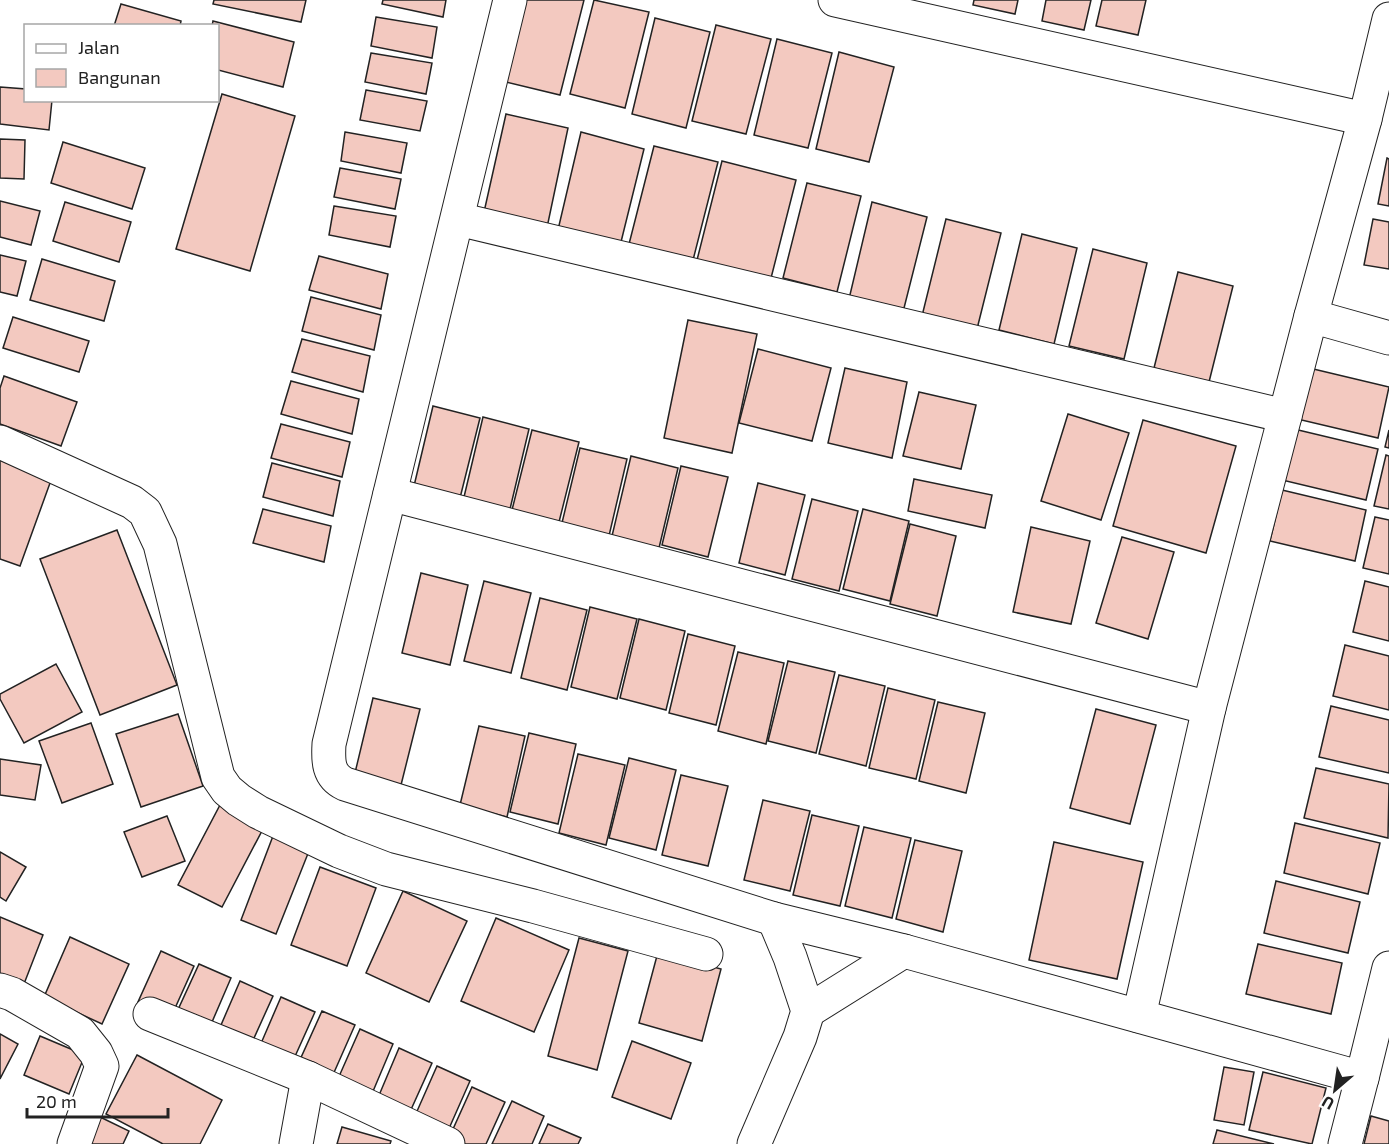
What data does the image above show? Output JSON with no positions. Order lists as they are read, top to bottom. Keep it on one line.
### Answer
{"legend":["Jalan","Bangunan"],"scale_bar":"20 m","north":"bottom left"}
